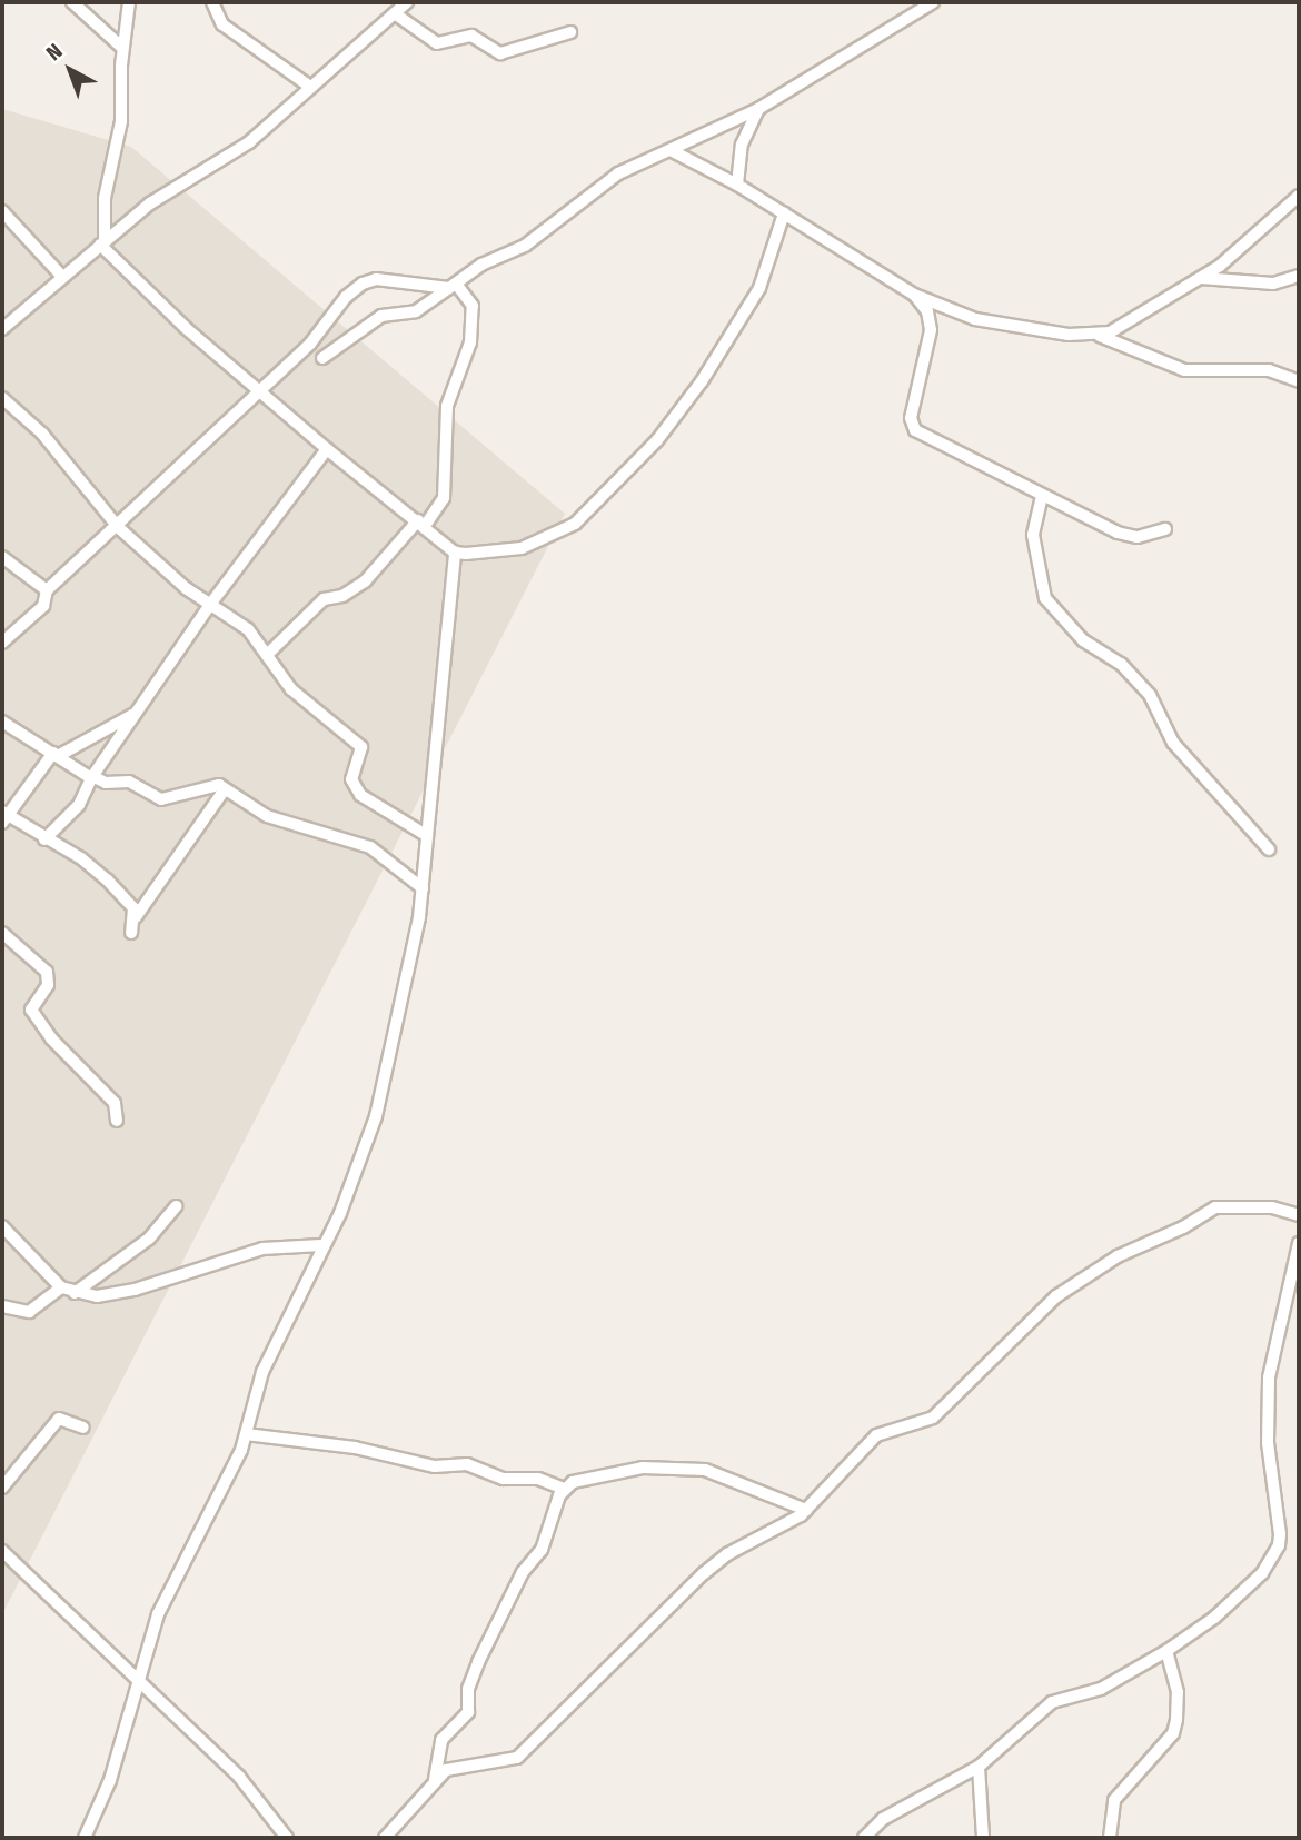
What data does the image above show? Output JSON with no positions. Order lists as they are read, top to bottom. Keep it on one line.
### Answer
{"north":"top left"}
